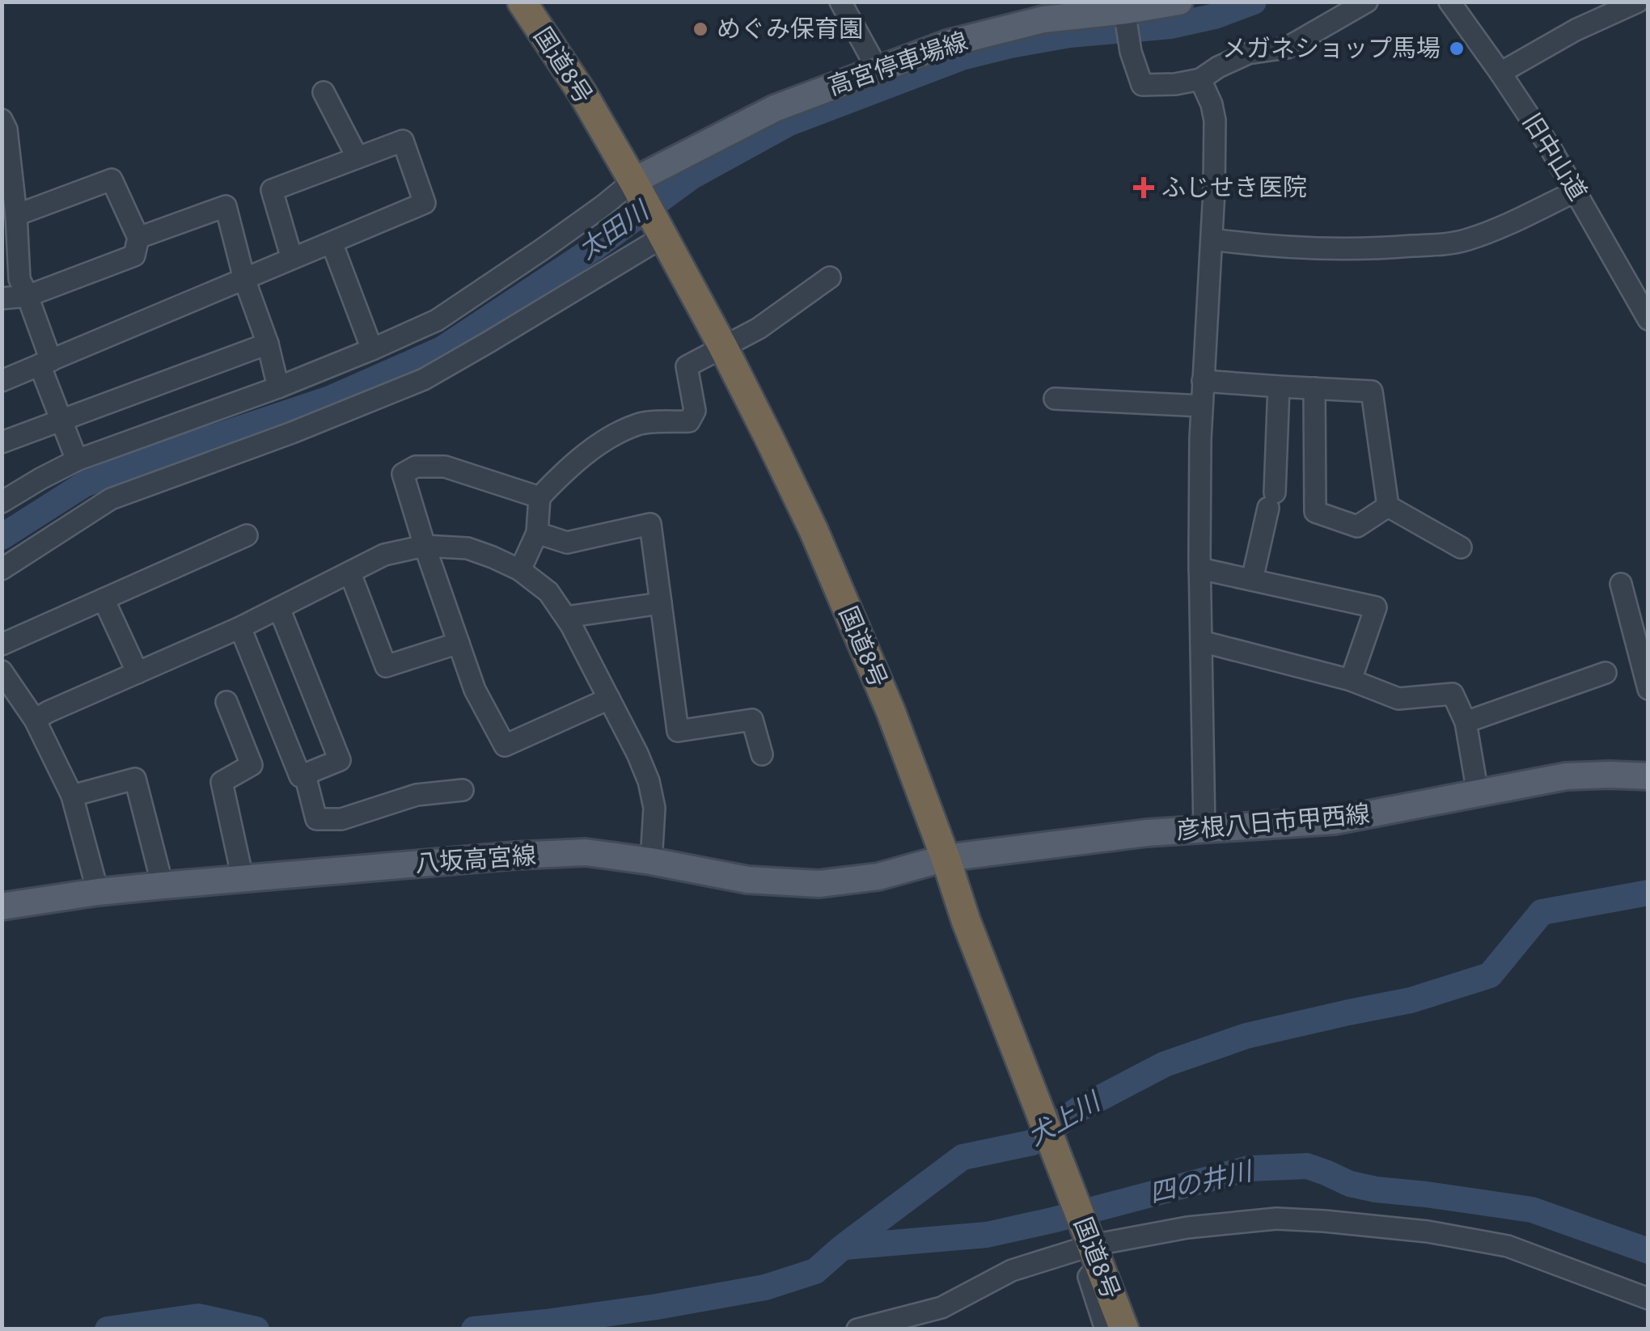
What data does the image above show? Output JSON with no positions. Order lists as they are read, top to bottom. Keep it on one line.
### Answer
{"streets":{"highway":["国道8号"],"main road":["高宮停車場線","彦根八日市甲西線","八坂高宮線"],"street":["旧中山道"]},"crossings":[["高宮停車場線","国道8号"],["国道8号","彦根八日市甲西線"],["国道8号","八坂高宮線"],["彦根八日市甲西線","八坂高宮線"]],"water":["太田川","犬上川","四の井川"],"places":{"other":["めぐみ保育園","メガネショップ馬場"],"health":["ふじせき医院"]}}
